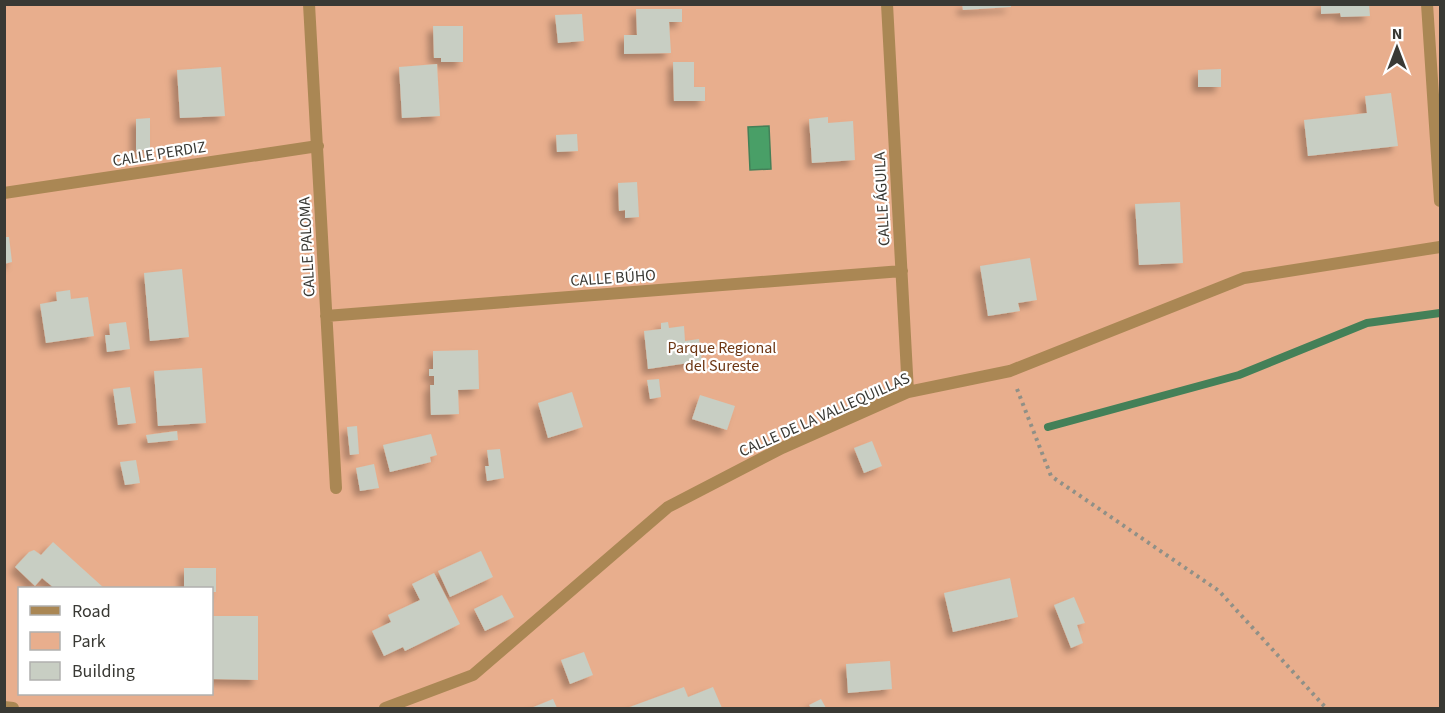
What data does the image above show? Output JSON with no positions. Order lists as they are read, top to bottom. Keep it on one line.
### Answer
{"streets":{"street":["CALLE PERDIZ","CALLE ÁGUILA","CALLE PALOMA","CALLE BÚHO","CALLE DE LA VALLEQUILLAS"]},"crossings":[["CALLE PERDIZ","CALLE PALOMA"],["CALLE ÁGUILA","CALLE BÚHO"],["CALLE ÁGUILA","CALLE DE LA VALLEQUILLAS"],["CALLE PALOMA","CALLE BÚHO"]],"parks":["Parque Regional del Sureste"],"legend":["Road","Park","Building"],"north":"top"}
